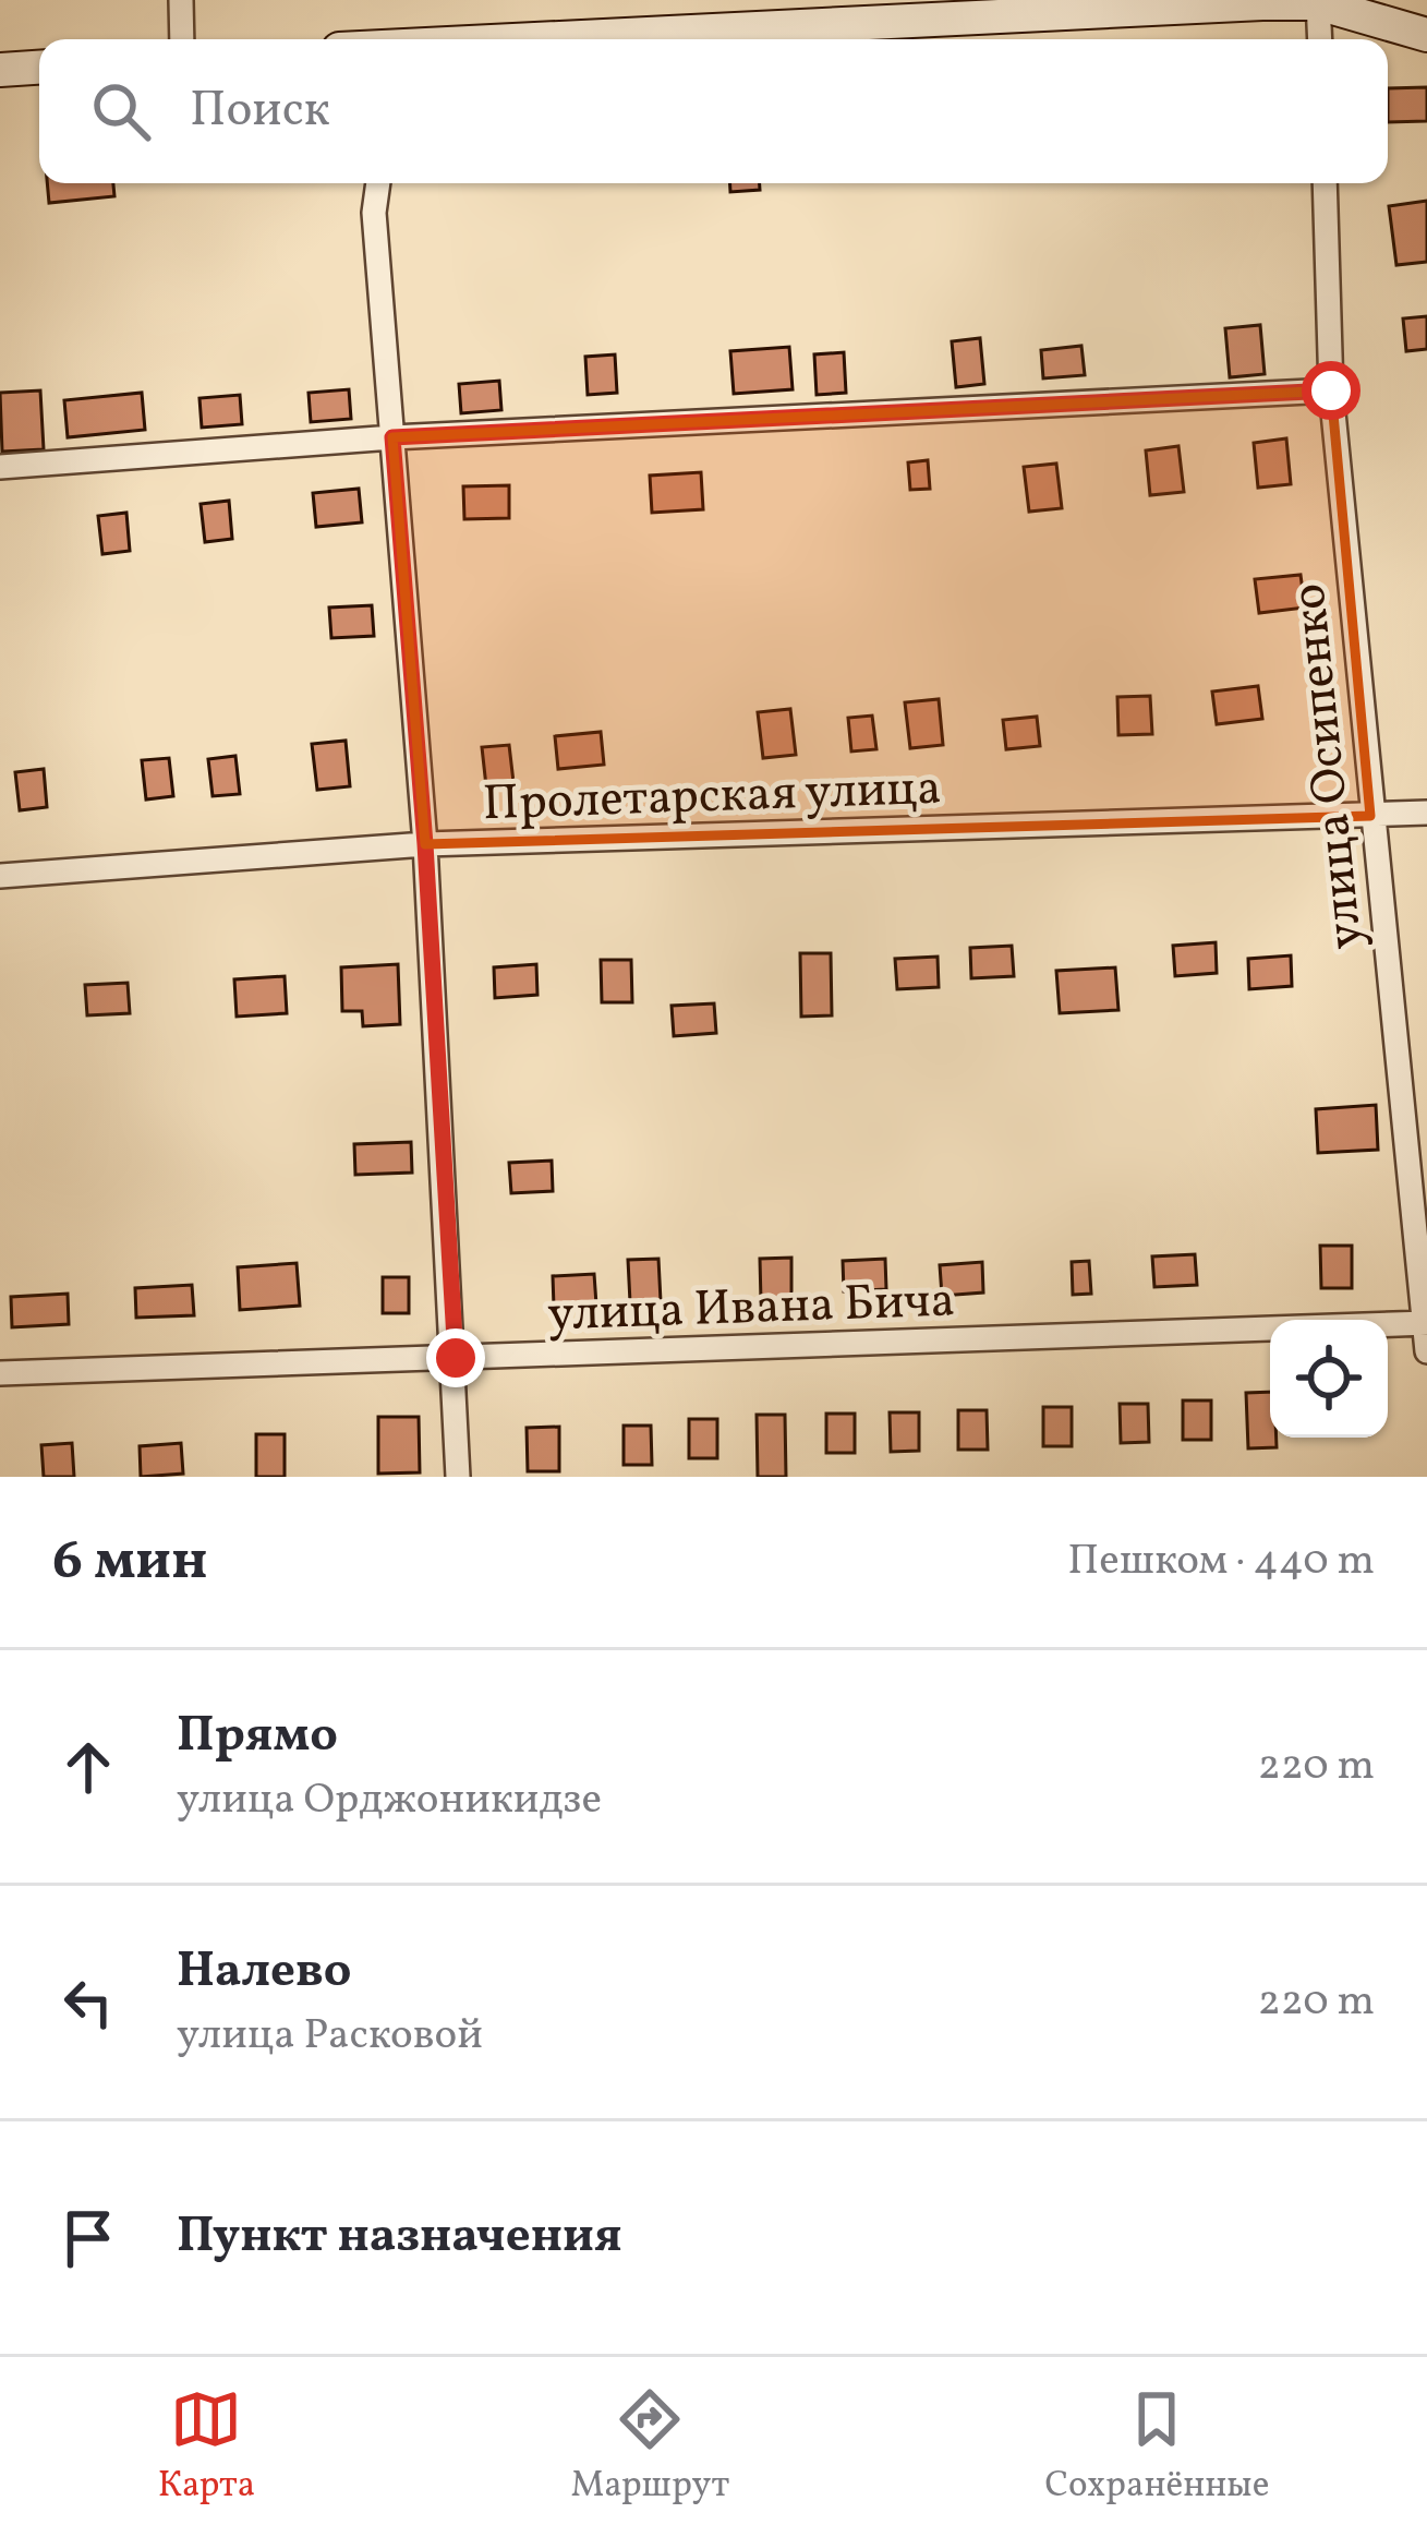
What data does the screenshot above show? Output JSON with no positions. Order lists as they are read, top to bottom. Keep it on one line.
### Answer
{"streets":{"street":["улица Осипенко","Пролетарская улица","улица Ивана Бича"]},"crossings":[["улица Осипенко","Пролетарская улица"],["улица Осипенко","улица Ивана Бича"]],"page":{"search":"Поиск","heading":["6 мин","Пешком · 440 m"],"list":[["Прямо","улица Орджоникидзе","220 m"],["Налево","улица Расковой","220 m"],"Пункт назначения"],"nav":["Карта","Маршрут","Сохранённые"]}}
